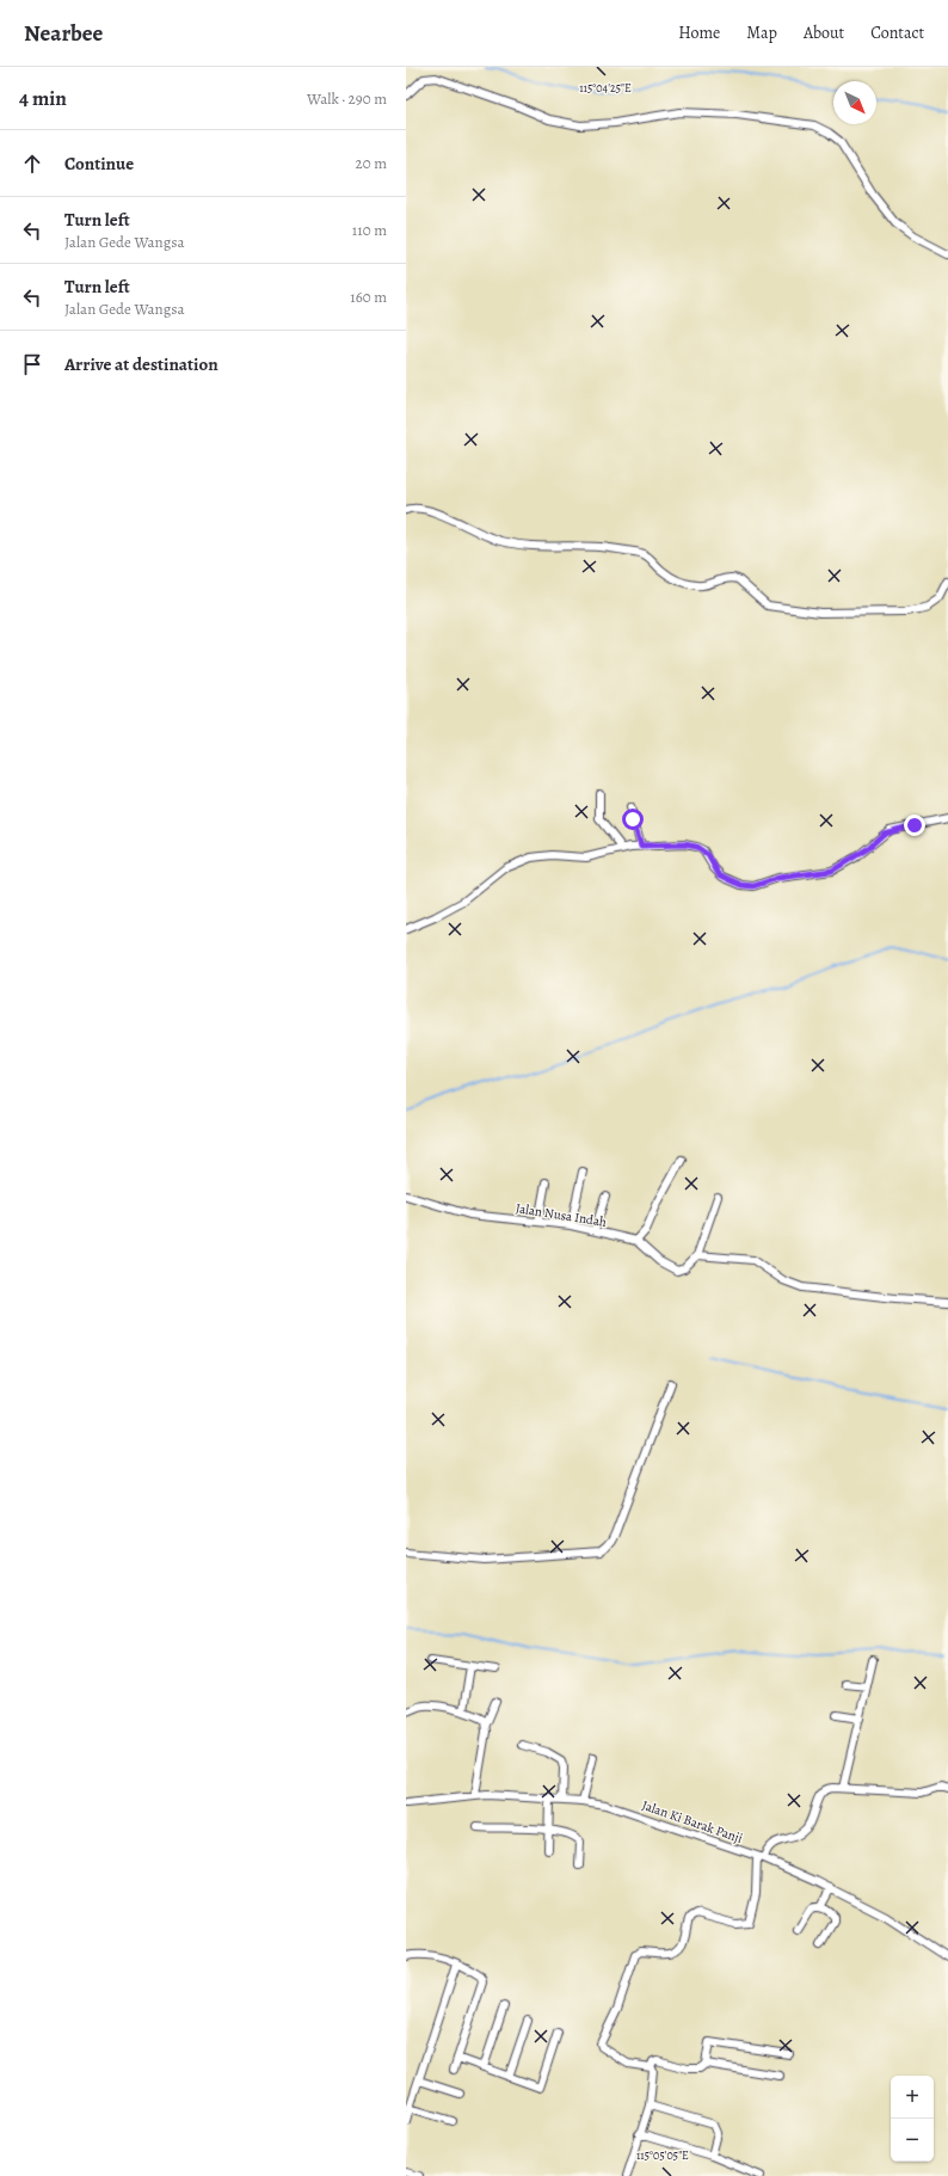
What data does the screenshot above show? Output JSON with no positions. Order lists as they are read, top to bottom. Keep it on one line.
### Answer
{"streets":{"street":["Jalan Nusa Indah","Jalan Ki Barak Panji"]},"north":"bottom right","page":{"header":"Nearbee","nav":["Home","Map","About","Contact"],"heading":["4 min","Walk · 290 m"],"list":[["Continue","20 m"],["Turn left","Jalan Gede Wangsa","110 m"],["Turn left","Jalan Gede Wangsa","160 m"],"Arrive at destination"],"map_buttons":["+","−"]},"coordinates":["115°04'25\"E","115°05'05\"E"]}
